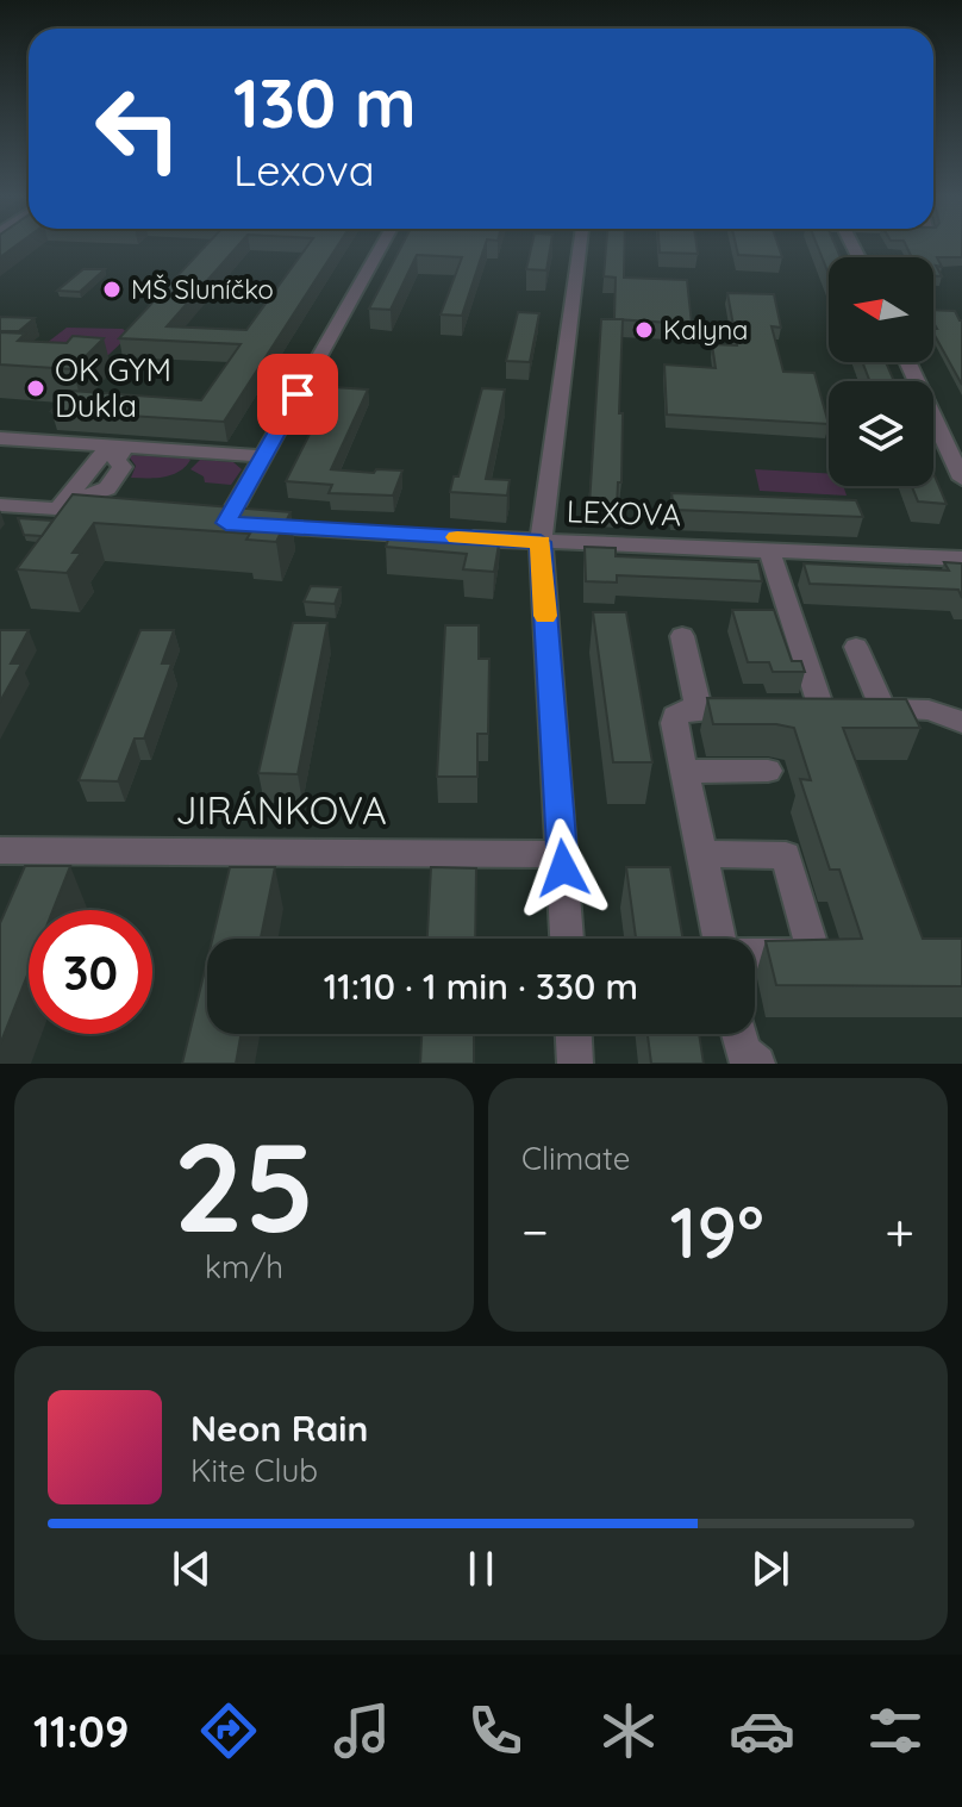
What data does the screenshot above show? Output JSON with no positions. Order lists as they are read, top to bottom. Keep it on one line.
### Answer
{"streets":{"street":["LEXOVA","JIRÁNKOVA"]},"places":["MŠ Sluníčko","Kalyna","OK GYM Dukla"],"north":"left","page":{"turn":["130 m","Lexova"],"limit":"30","trip":"11:10 · 1 min · 330 m","tile":[["25","km/h"],"Climate"],"heat":["−","19°","+"],"song":["Neon Rain","Kite Club"],"tabs":"11:09"}}
